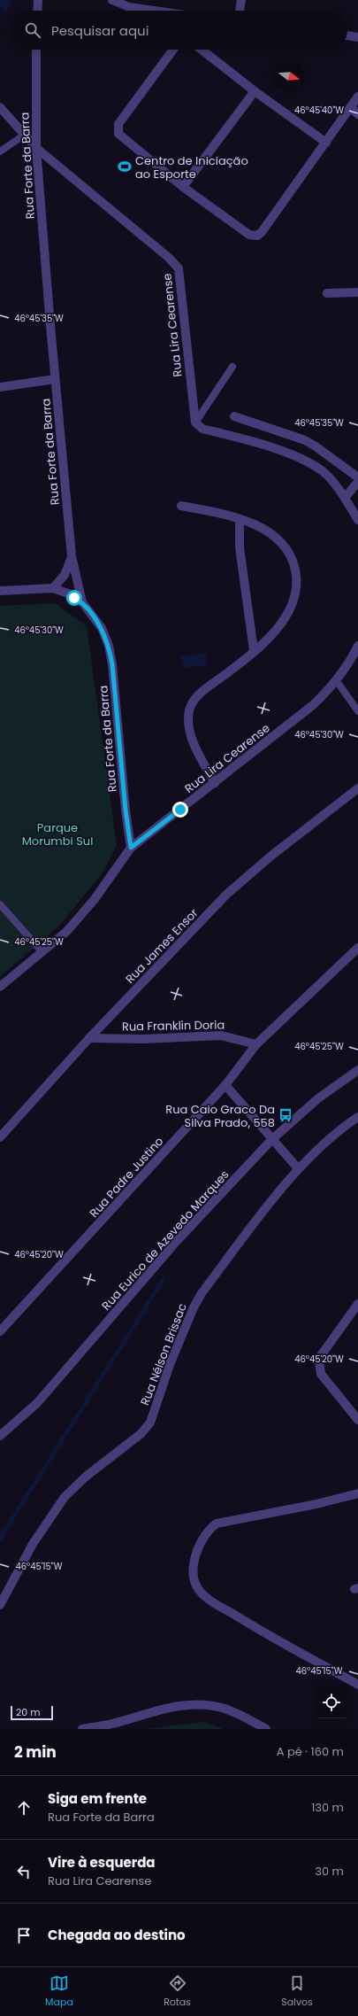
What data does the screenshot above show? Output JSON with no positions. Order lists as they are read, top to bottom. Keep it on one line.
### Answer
{"streets":{"street":["Rua Forte da Barra","Rua Lira Cearense","Rua James Ensor","Rua Franklin Doria","Rua Padre Justino","Rua Eurico de Azevedo Marques","Rua Nélson Brissac"]},"crossings":[["Rua Forte da Barra","Rua Lira Cearense"],["Rua James Ensor","Rua Franklin Doria"],["Rua Franklin Doria","Rua Padre Justino"]],"parks":["Parque Morumbi Sul"],"places":{"sports":["Centro de Iniciação ao Esporte"],"bus stop":["Rua Caio Graco Da Silva Prado, 558"]},"scale_bar":"20 m","north":"right","page":{"search":"Pesquisar aqui","scale":"20 m","heading":["2 min","A pé · 160 m"],"list":[["Siga em frente","Rua Forte da Barra","130 m"],["Vire à esquerda","Rua Lira Cearense","30 m"],"Chegada ao destino"],"nav":["Mapa","Rotas","Salvos"]},"coordinates":["46°45'40\"W","46°45'35\"W","46°45'30\"W","46°45'25\"W","46°45'20\"W","46°45'15\"W"]}
